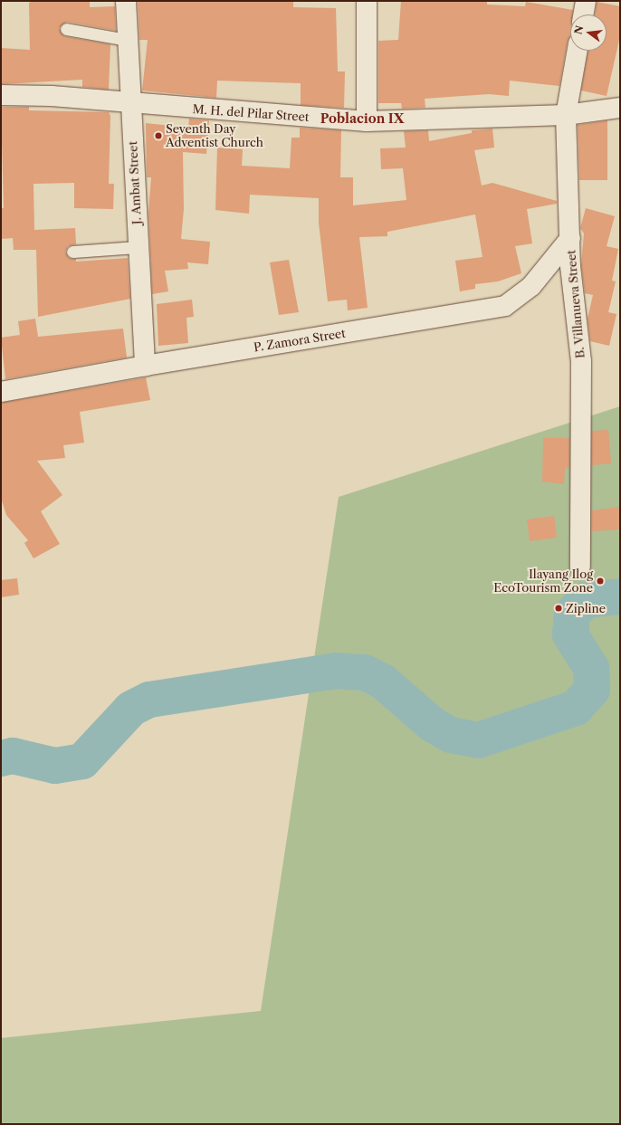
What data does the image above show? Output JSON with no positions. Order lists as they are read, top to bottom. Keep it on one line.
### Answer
{"streets":{"street":["M. H. del Pilar Street","J. Ambat Street","B. Villanueva Street","P. Zamora Street"]},"crossings":[["M. H. del Pilar Street","J. Ambat Street"],["M. H. del Pilar Street","B. Villanueva Street"],["J. Ambat Street","P. Zamora Street"],["B. Villanueva Street","P. Zamora Street"]],"districts":["Poblacion IX"],"places":["Seventh Day Adventist Church","Ilayang Ilog EcoTourism Zone","Zipline"],"north":"left"}
